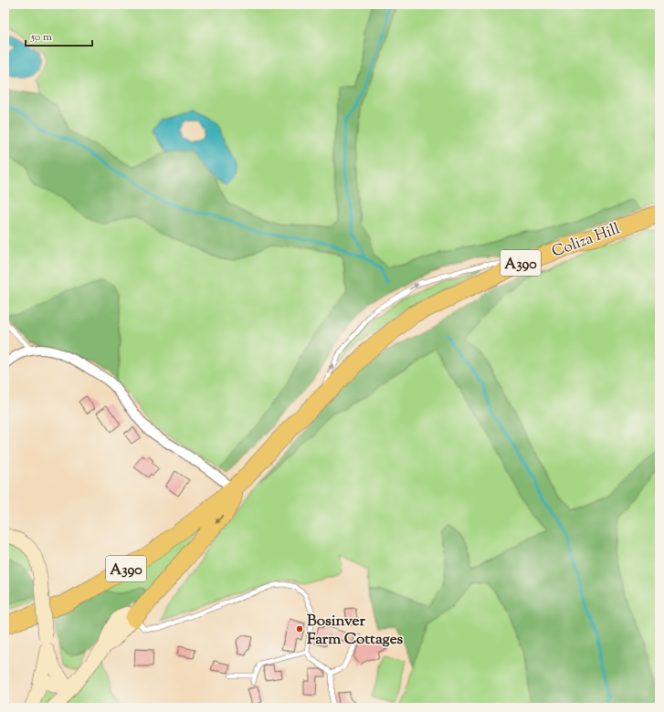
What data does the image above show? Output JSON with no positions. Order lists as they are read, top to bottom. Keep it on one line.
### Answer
{"streets":{"highway":["Coliza Hill","A390"]},"crossings":[["Coliza Hill","A390"]],"places":["Bosinver Farm Cottages"],"scale_bar":"50 m"}
